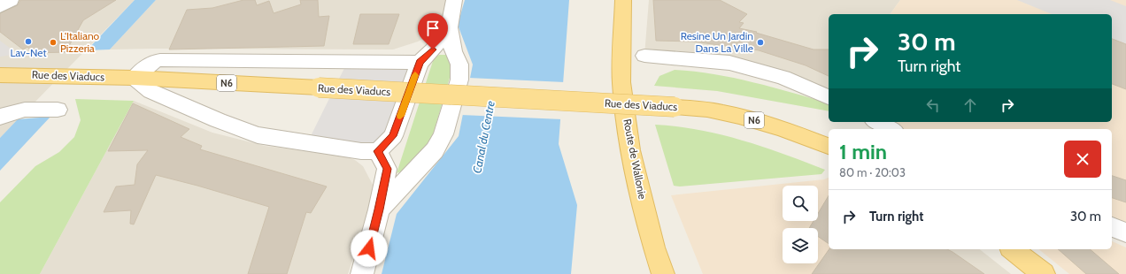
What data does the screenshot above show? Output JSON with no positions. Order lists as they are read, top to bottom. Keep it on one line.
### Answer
{"streets":{"main road":["Rue des Viaducs","N6","Route de Wallonie"]},"water":["Canal du Centre"],"places":["Lav-Net","L'Italiano Pizzeria","Resine Un Jardin Dans La Ville"],"page":{"turn":["30 m","Turn right"],"heading":["1 min","80 m · 20:03"],"list":[{"name":"Turn right","value":"30 m"}]}}
